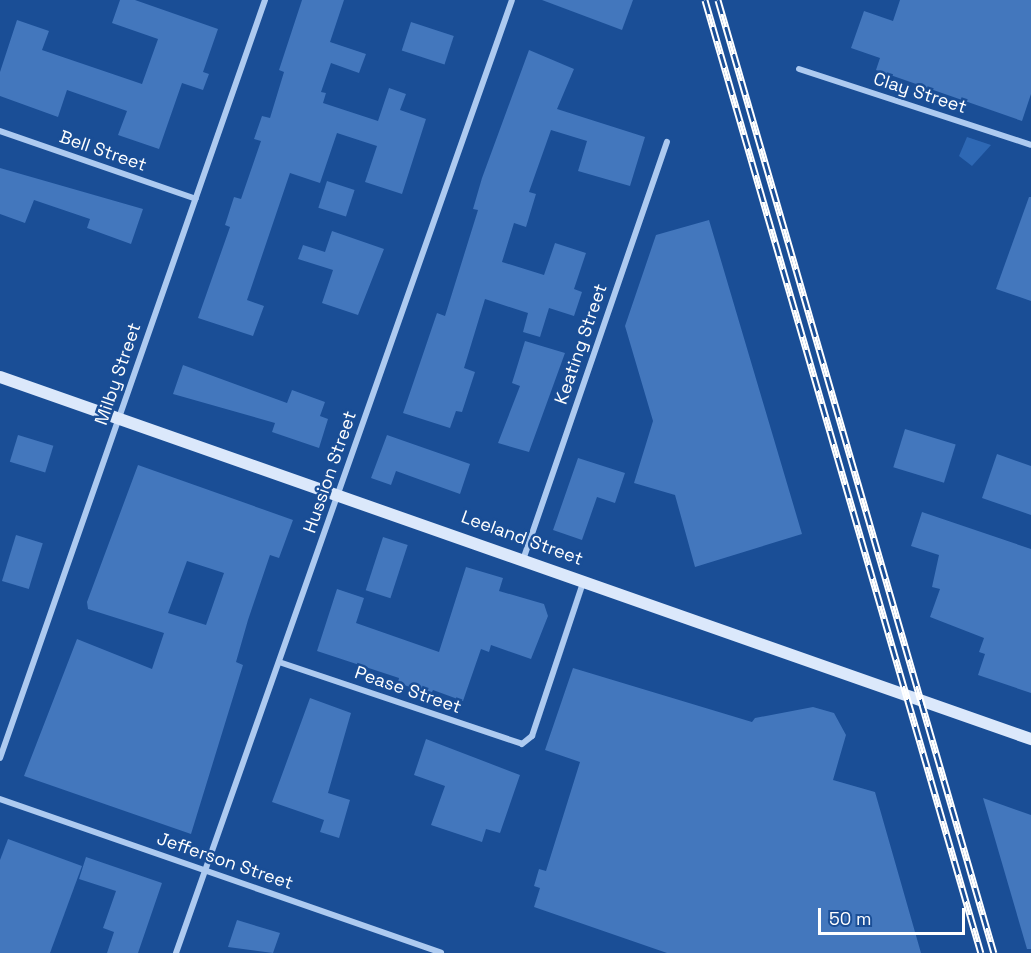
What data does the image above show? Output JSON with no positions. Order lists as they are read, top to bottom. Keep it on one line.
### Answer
{"streets":{"main road":["Leeland Street"],"street":["Clay Street","Bell Street","Keating Street","Milby Street","Hussion Street","Pease Street","Jefferson Street"]},"crossings":[["Bell Street","Milby Street"],["Keating Street","Leeland Street"],["Milby Street","Leeland Street"],["Hussion Street","Leeland Street"],["Hussion Street","Pease Street"],["Hussion Street","Jefferson Street"],["Leeland Street","Pease Street"]],"scale_bar":"50 m"}
